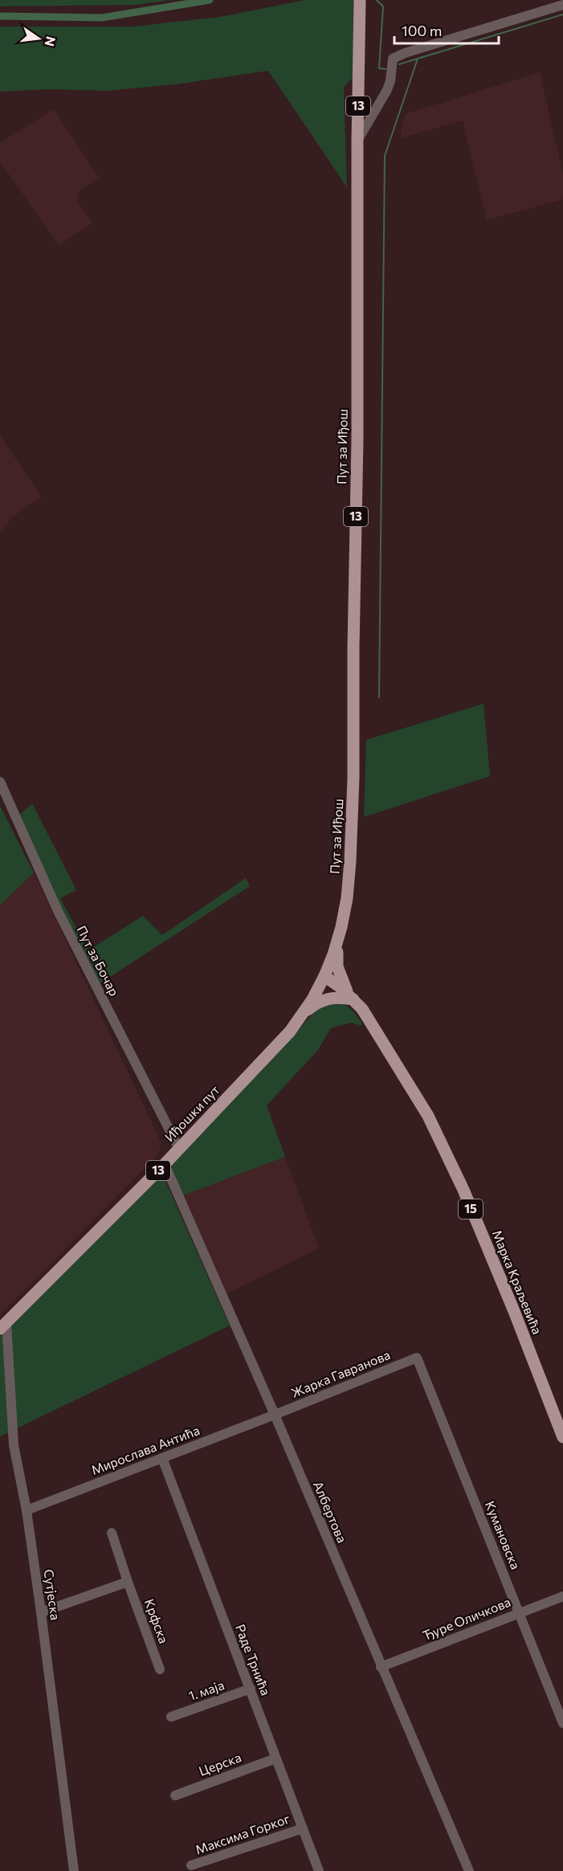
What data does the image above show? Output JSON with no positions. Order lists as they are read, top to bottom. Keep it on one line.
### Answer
{"streets":{"main road":["13","Пут за Иђош","Иђошки пут","15","Марка Краљевића"],"street":["Пут за Бочар","Жарка Гавранова","Мирослава Антића","Албертова","Кумановска","Сутјеска","Ђуре Оличкова","Крфска","Раде Трнића","1. маја","Церска","Максима Горког"]},"crossings":[["Пут за Иђош","Иђошки пут"],["Пут за Иђош","Марка Краљевића"],["Пут за Бочар","Иђошки пут"],["Иђошки пут","Марка Краљевића"],["Иђошки пут","Албертова"],["Иђошки пут","Сутјеска"],["Жарка Гавранова","Мирослава Антића"],["Жарка Гавранова","Албертова"],["Жарка Гавранова","Кумановска"],["Мирослава Антића","Албертова"],["Мирослава Антића","Сутјеска"],["Мирослава Антића","Раде Трнића"],["Албертова","Ђуре Оличкова"],["Кумановска","Ђуре Оличкова"],["Раде Трнића","1. маја"],["Раде Трнића","Церска"],["Раде Трнића","Максима Горког"]],"scale_bar":"100 m","north":"right"}
